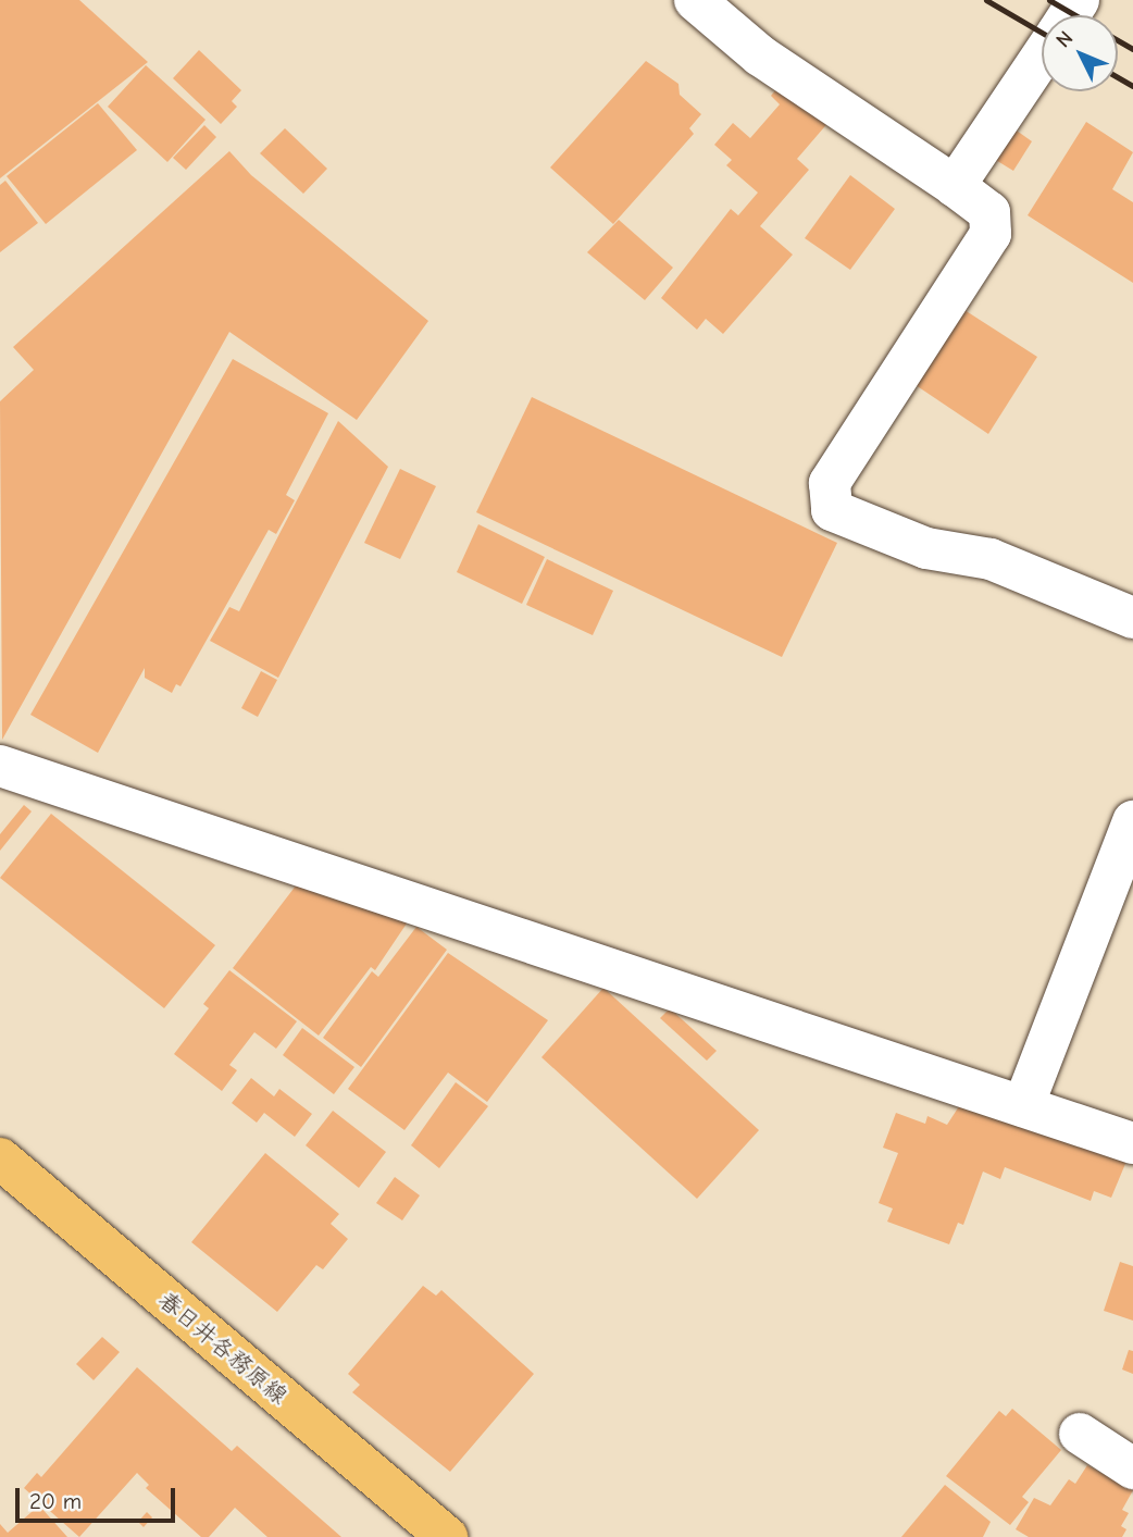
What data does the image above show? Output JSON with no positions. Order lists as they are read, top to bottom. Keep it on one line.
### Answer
{"streets":{"main road":["春日井各務原線"]},"scale_bar":"20 m","north":"top left"}
